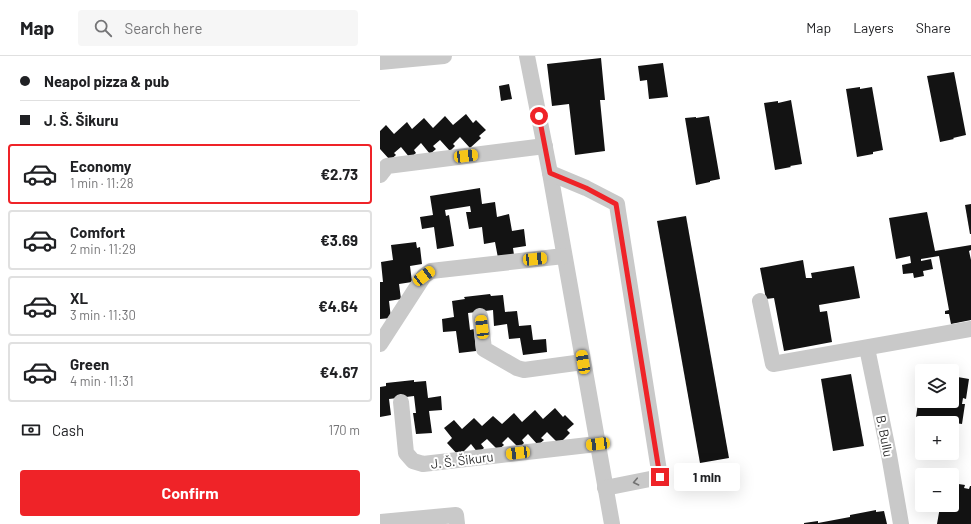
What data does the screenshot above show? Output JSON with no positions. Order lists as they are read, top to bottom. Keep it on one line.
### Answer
{"streets":{"street":["B. Bullu","J. Š. Šikuru"]},"page":{"header":"Map","search":"Search here","nav":["Map","Layers","Share"],"banner":["Neapol pizza & pub","J. Š. Šikuru"],"list":[{"name":"Economy","note":"1 min · 11:28","value":"€2.73"},{"name":"Comfort","note":"2 min · 11:29","value":"€3.69"},{"name":"XL","note":"3 min · 11:30","value":"€4.64"},{"name":"Green","note":"4 min · 11:31","value":"€4.67"}],"map_buttons":["+","−"],"pay":["Cash","170 m"],"buttons":"Confirm","bubble":"1 min"}}
